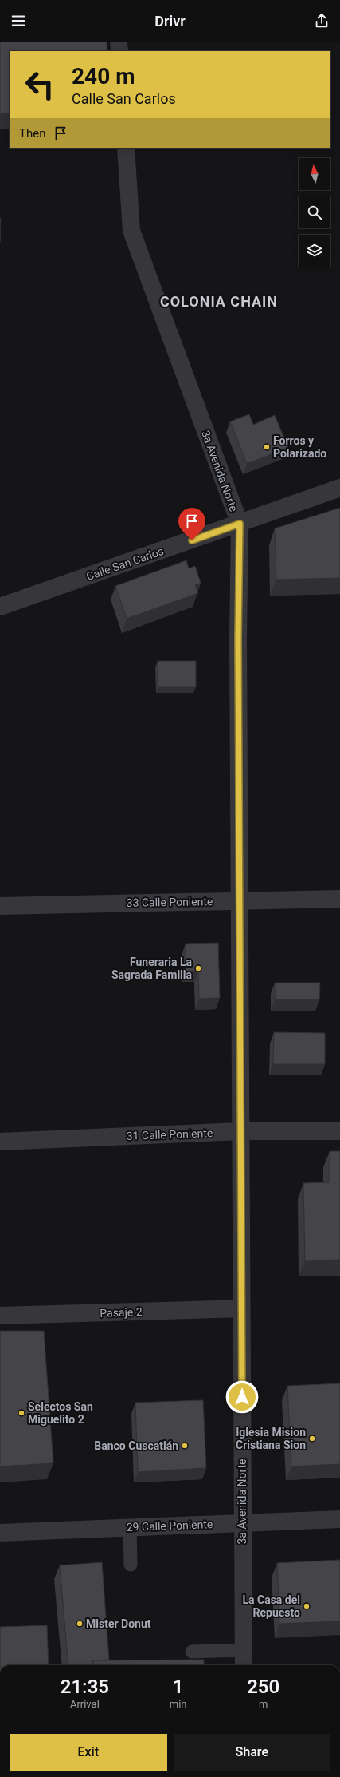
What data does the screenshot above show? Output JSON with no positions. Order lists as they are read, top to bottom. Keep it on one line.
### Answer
{"streets":{"street":["3a Avenida Norte","Calle San Carlos","33 Calle Poniente","31 Calle Poniente","Pasaje 2","29 Calle Poniente"]},"crossings":[["3a Avenida Norte","Calle San Carlos"],["3a Avenida Norte","33 Calle Poniente"],["3a Avenida Norte","31 Calle Poniente"],["3a Avenida Norte","Pasaje 2"],["3a Avenida Norte","29 Calle Poniente"]],"districts":["COLONIA CHAIN"],"places":["Forros y Polarizado","Funeraria La Sagrada Familia","Selectos San Miguelito 2","Iglesia Mision Cristiana Sion","Banco Cuscatlán","La Casa del Repuesto","Mister Donut"],"north":"top","page":{"header":"Drivr","turn":["240 m","Calle San Carlos"],"then":"Then","eta":["21:35","Arrival","1","min","250","m"],"buttons":["Exit","Share"]}}
